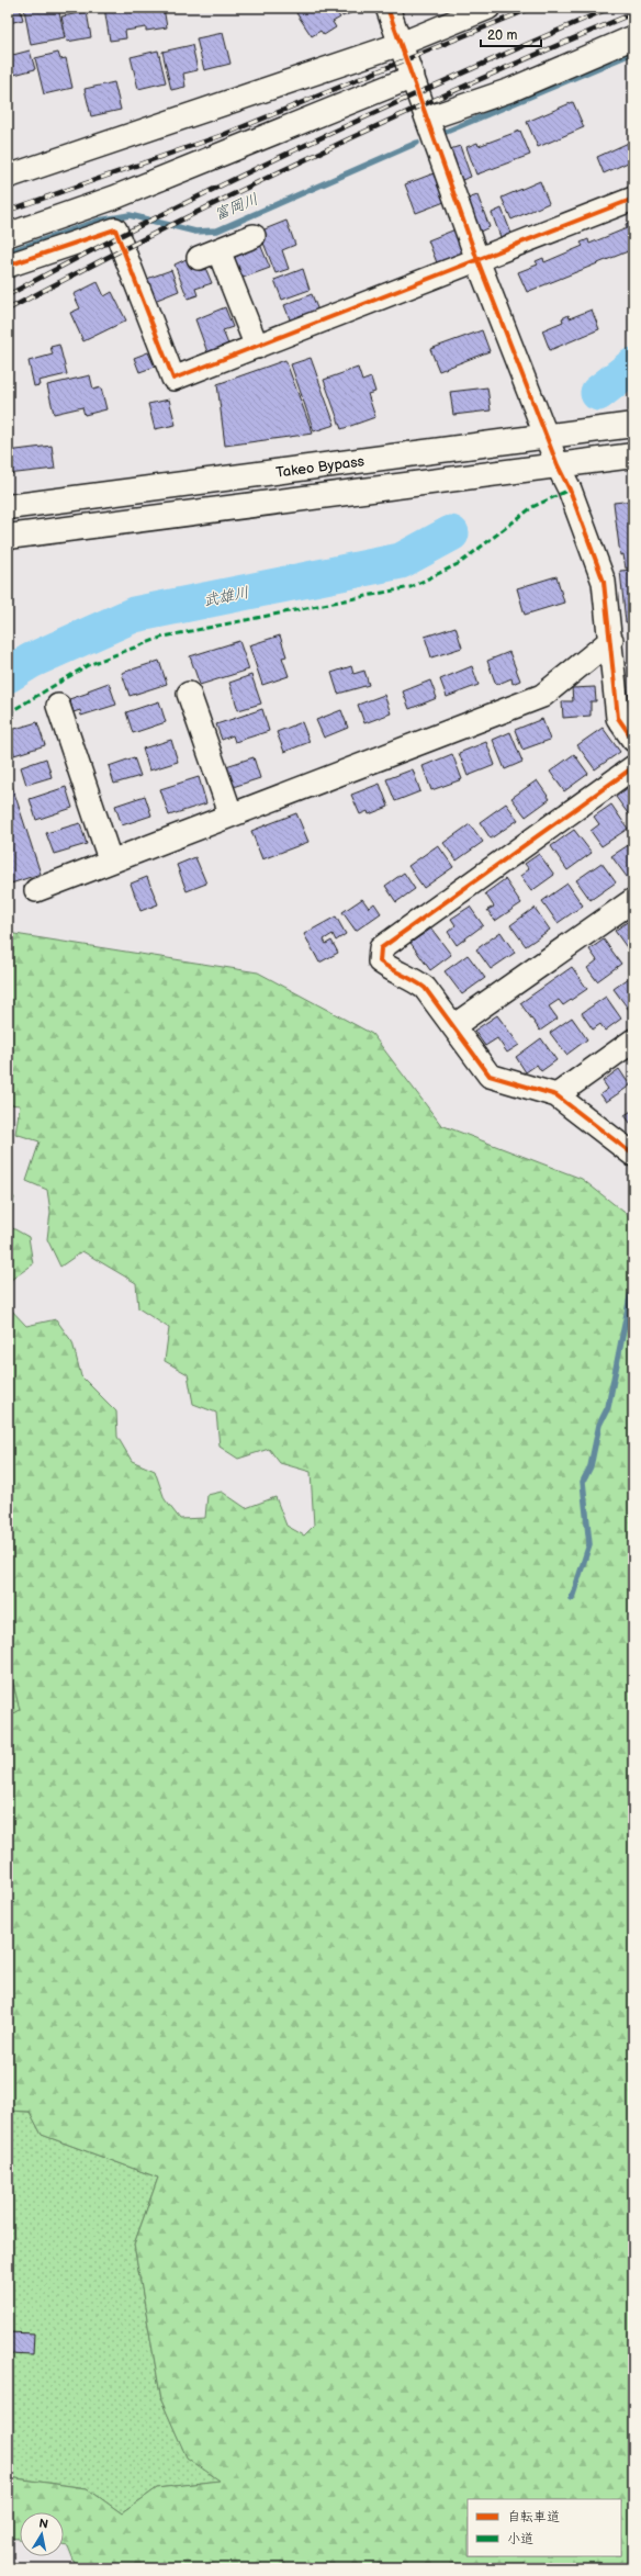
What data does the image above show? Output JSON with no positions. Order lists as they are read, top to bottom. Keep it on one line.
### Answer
{"streets":{"highway":["Takeo Bypass"]},"water":["富岡川","武雄川"],"legend":["自転車道","小道"],"scale_bar":"20 m","north":"top"}
